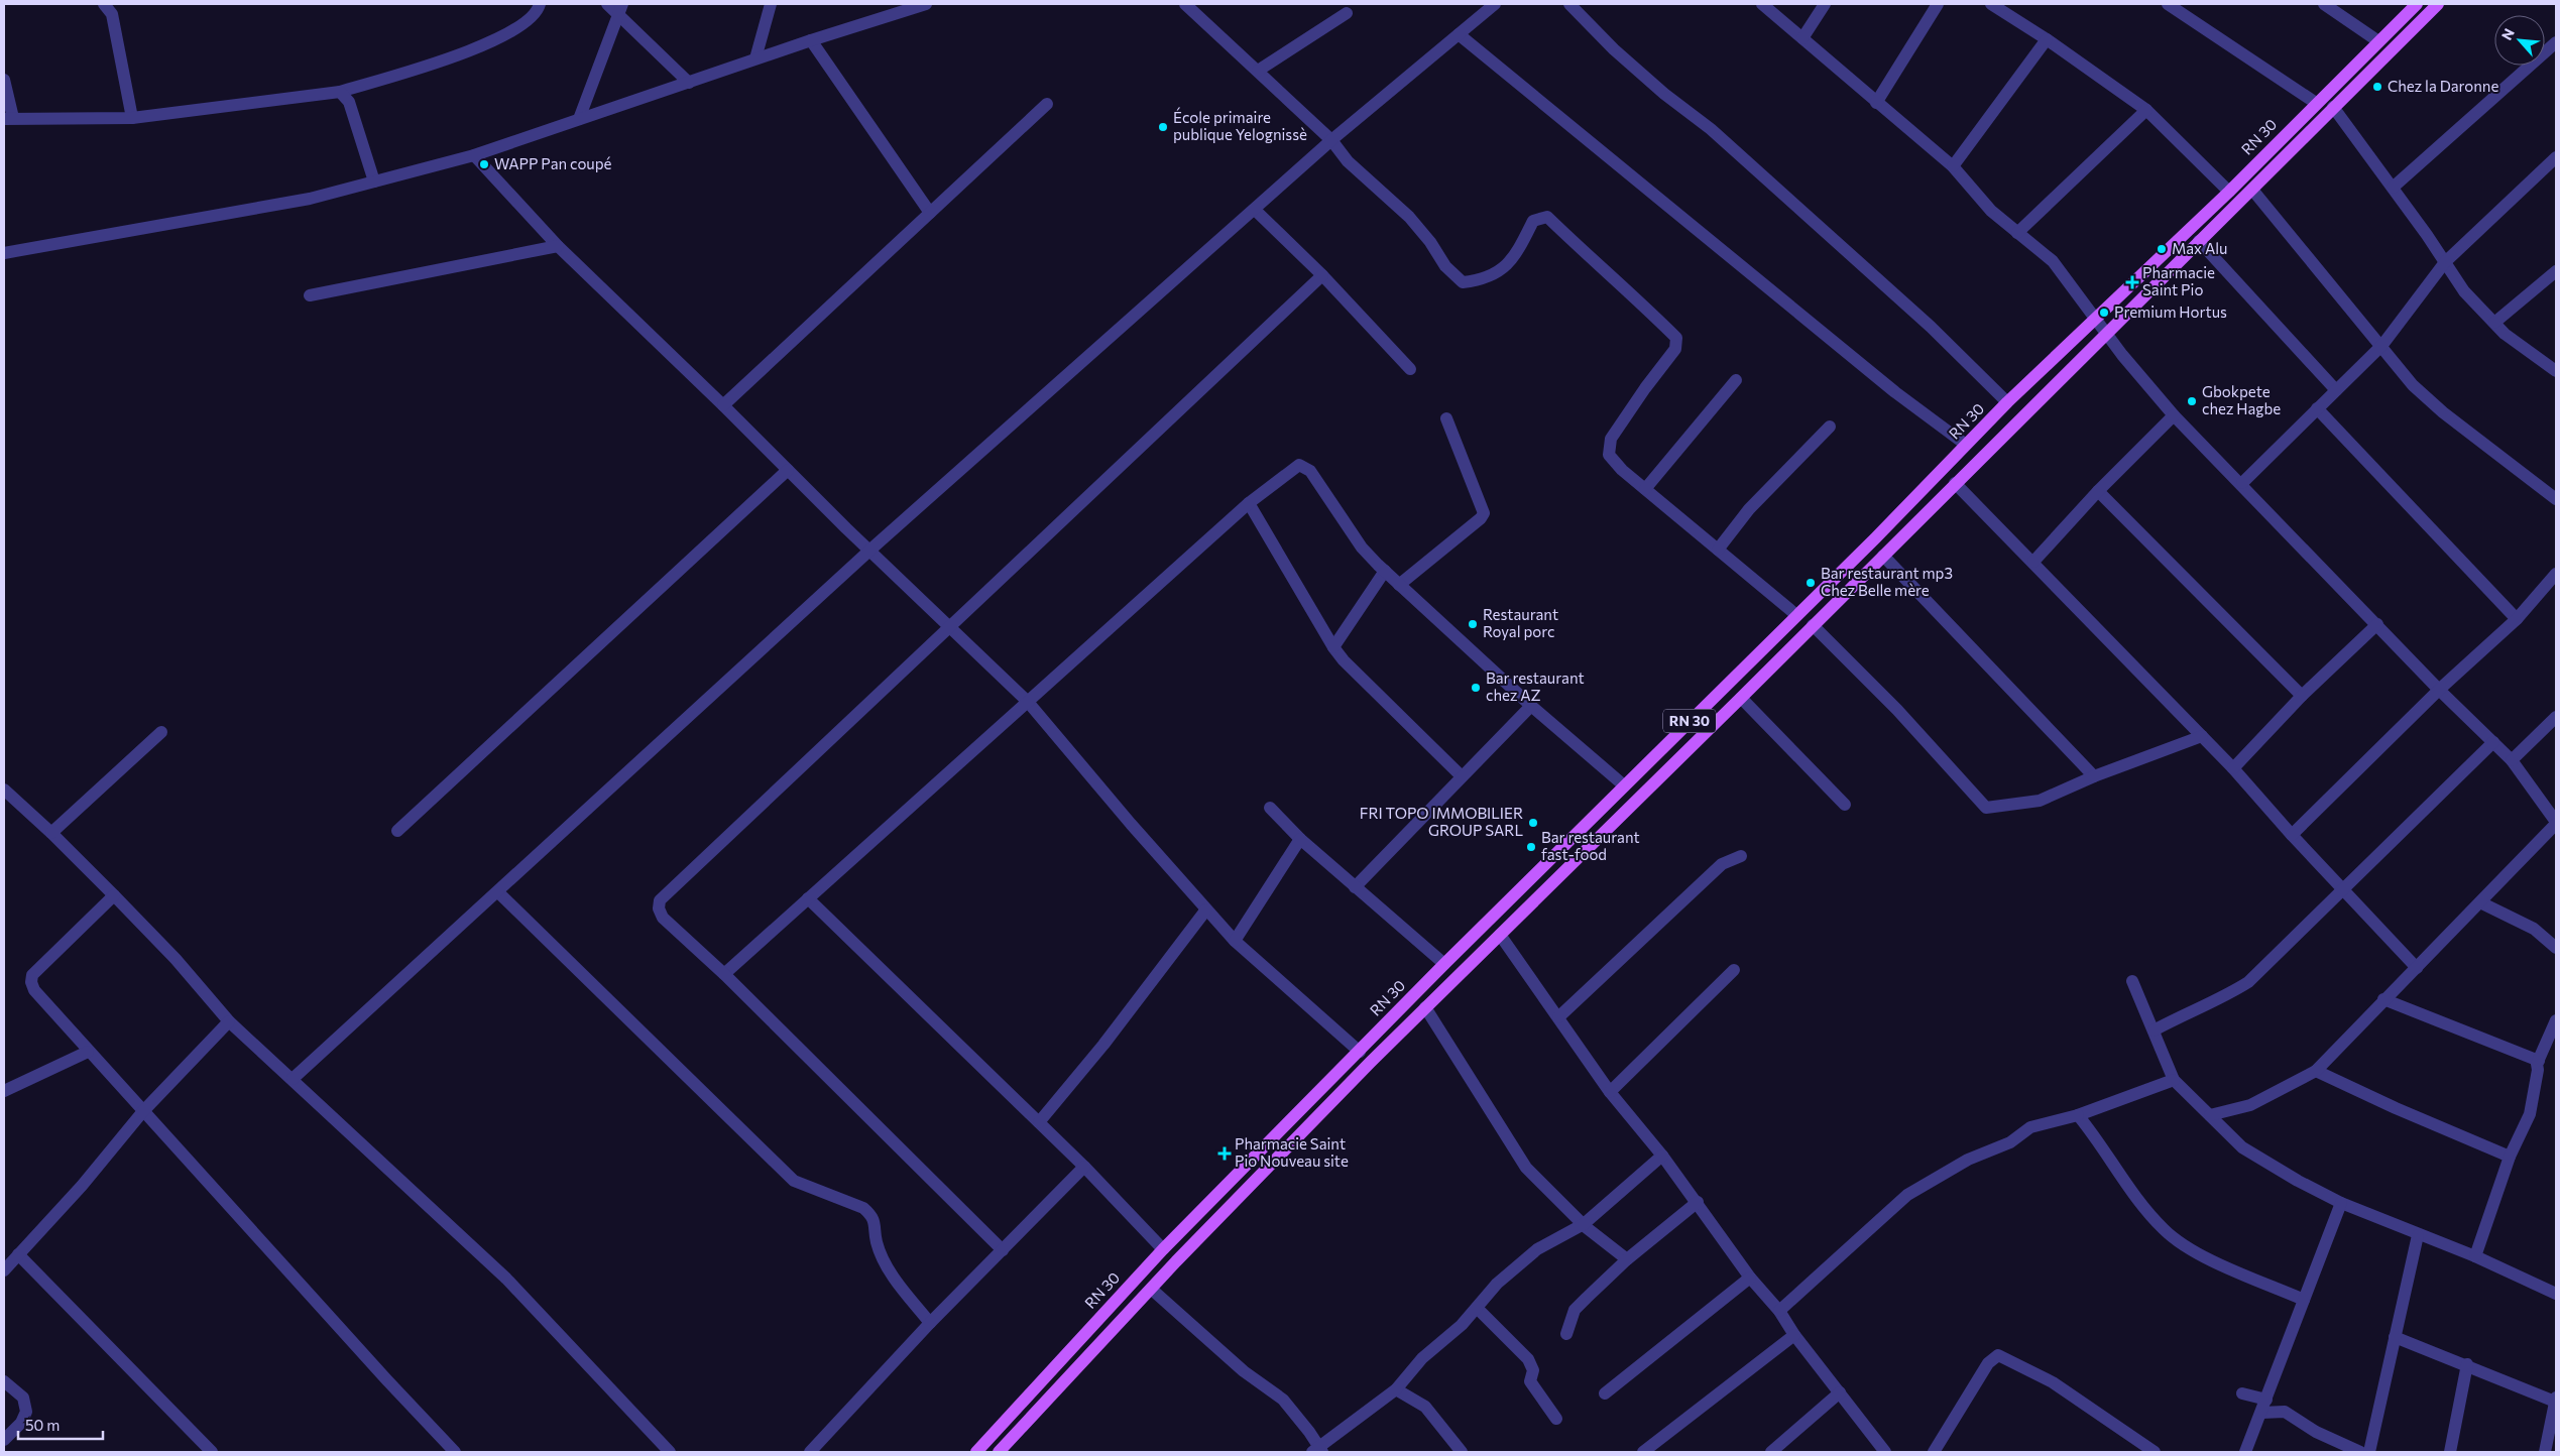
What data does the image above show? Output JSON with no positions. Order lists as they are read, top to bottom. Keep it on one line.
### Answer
{"streets":{"main road":["RN 30"]},"places":{"other":["Chez la Daronne","École primaire publique Yelognissè","WAPP Pan coupé","Max Alu","Premium Hortus","Gbokpete chez Hagbe","Bar restaurant mp3 Chez Belle mère","Restaurant Royal porc","Bar restaurant chez AZ","FRI TOPO IMMOBILIER GROUP SARL","Bar restaurant fast-food"],"health":["Pharmacie Saint Pio","Pharmacie Saint Pio Nouveau site"]},"scale_bar":"50 m","north":"top left"}
